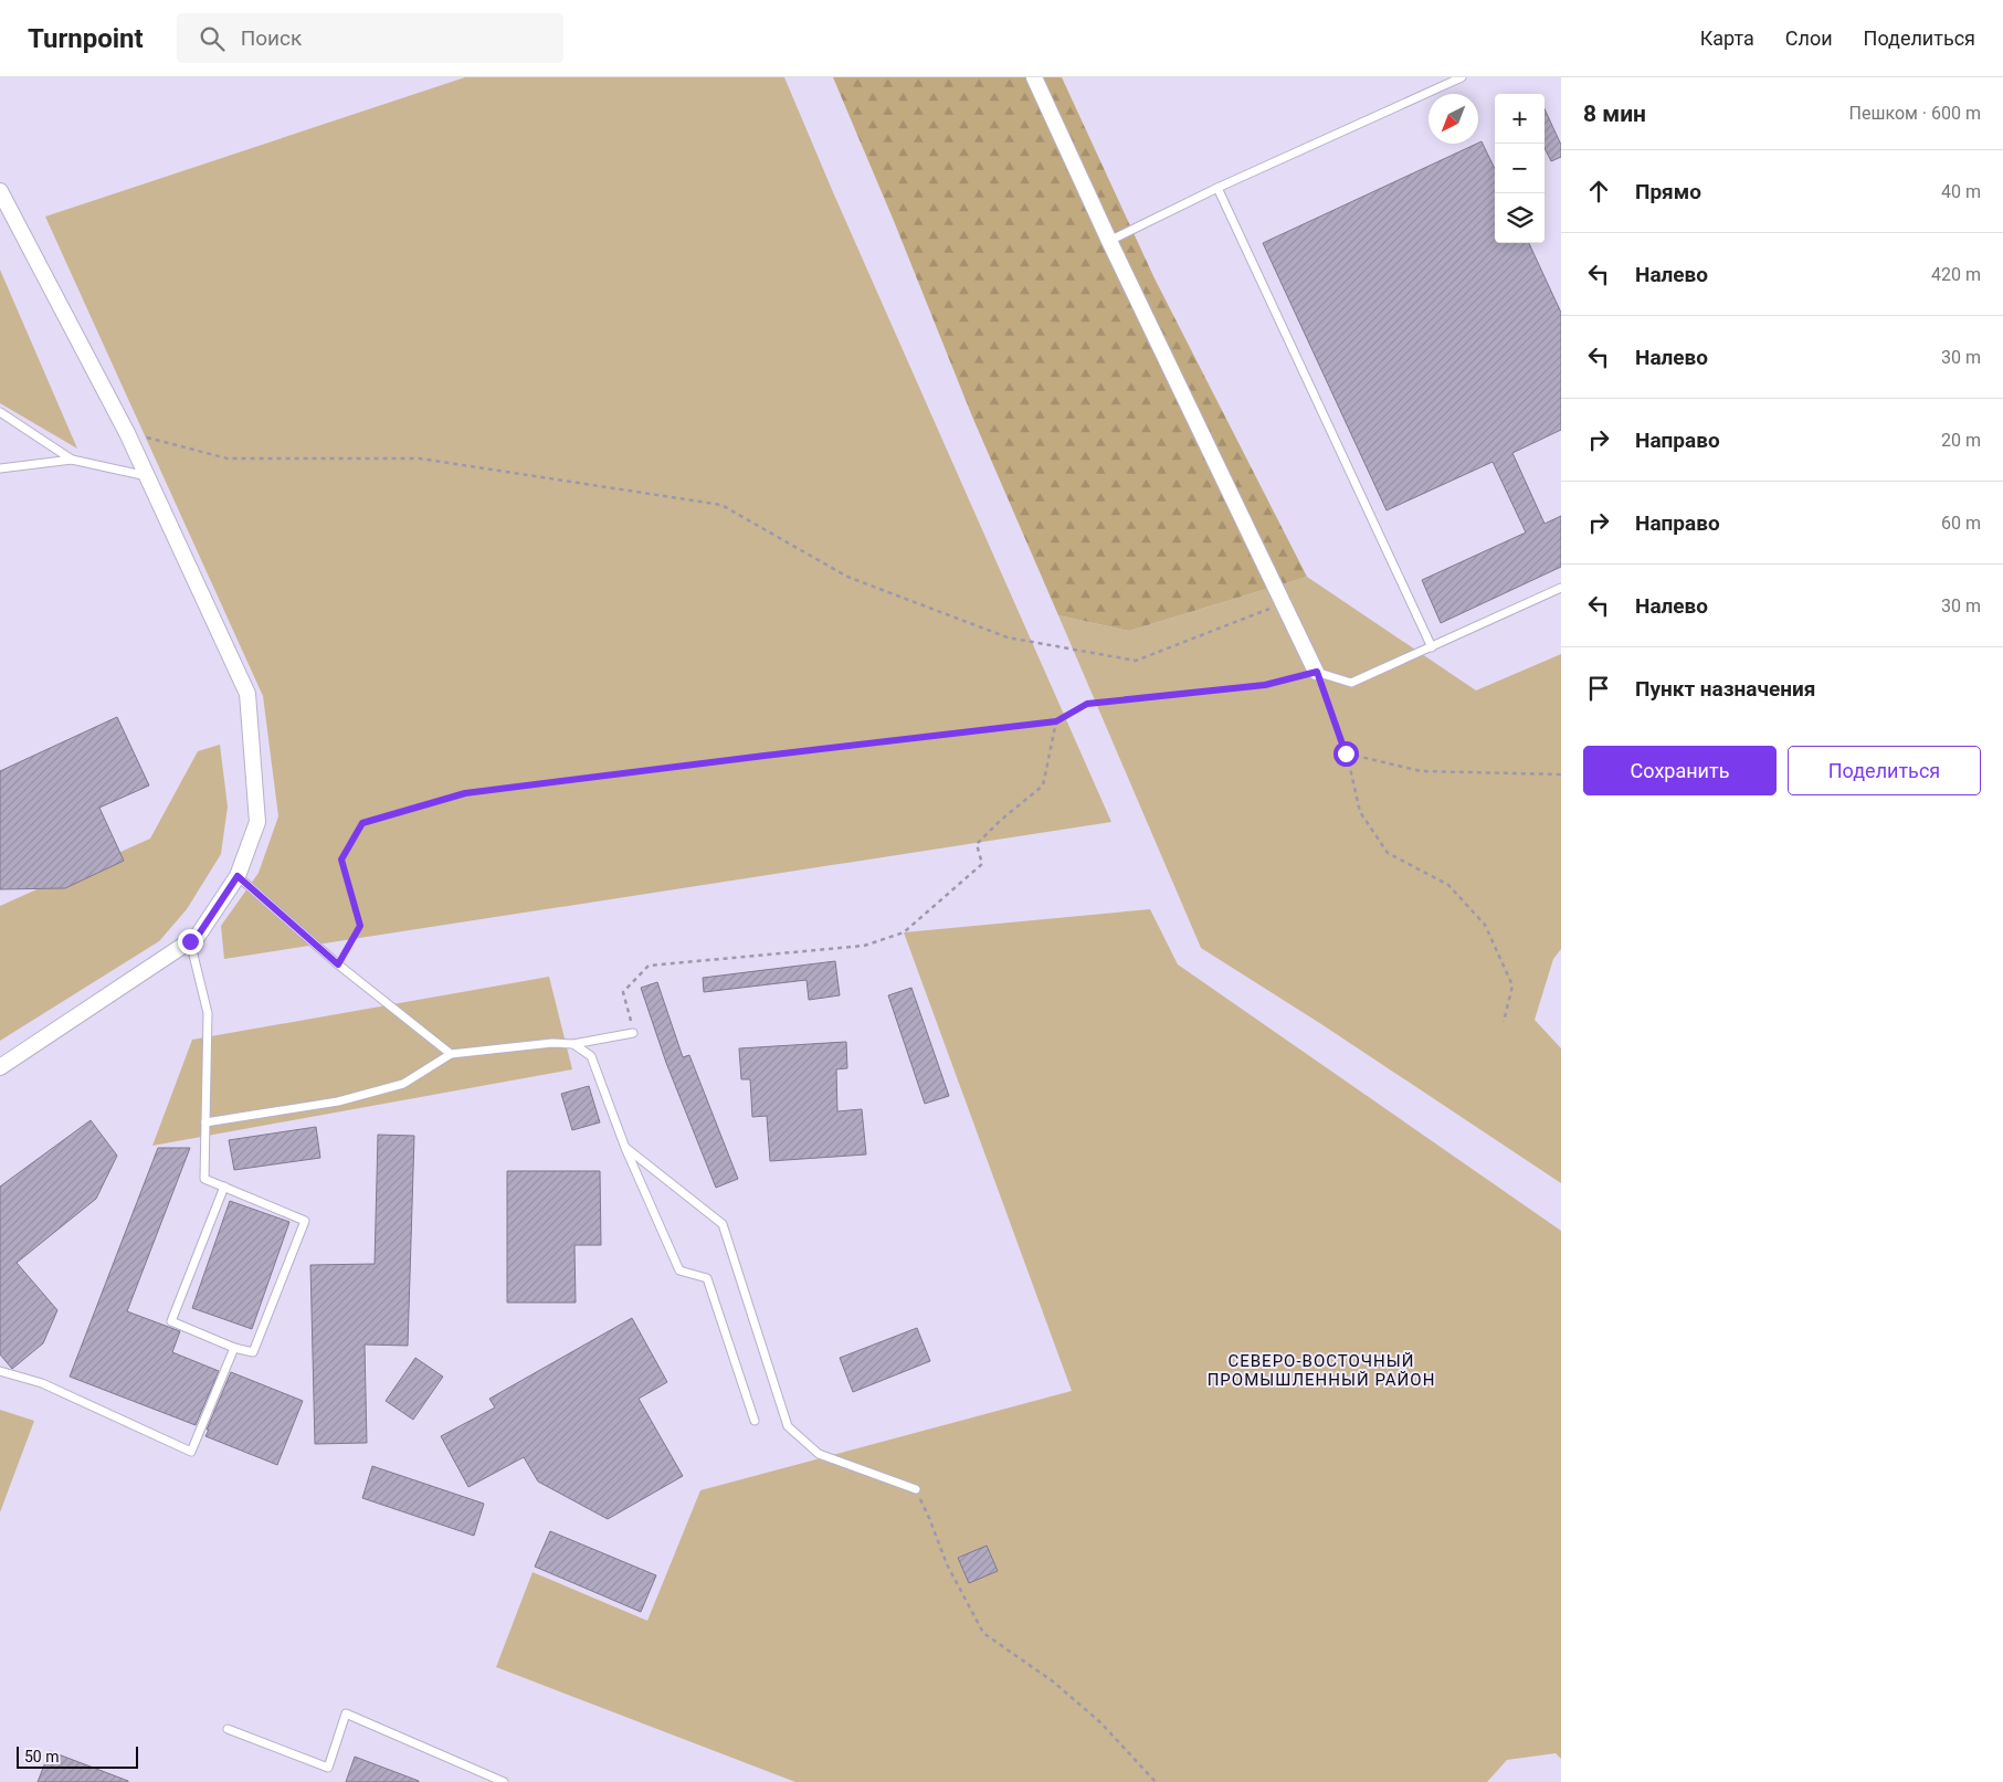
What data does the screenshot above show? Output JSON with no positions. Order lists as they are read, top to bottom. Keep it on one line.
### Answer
{"districts":["СЕВЕРО-ВОСТОЧНЫЙ ПРОМЫШЛЕННЫЙ РАЙОН"],"scale_bar":"50 m","north":"bottom left","page":{"header":"Turnpoint","search":"Поиск","nav":["Карта","Слои","Поделиться"],"heading":["8 мин","Пешком · 600 m"],"map_buttons":["+","−"],"list":[["Прямо","40 m"],["Налево","420 m"],["Налево","30 m"],["Направо","20 m"],["Направо","60 m"],["Налево","30 m"],"Пункт назначения"],"buttons":["Сохранить","Поделиться"],"scale":"50 m"}}
